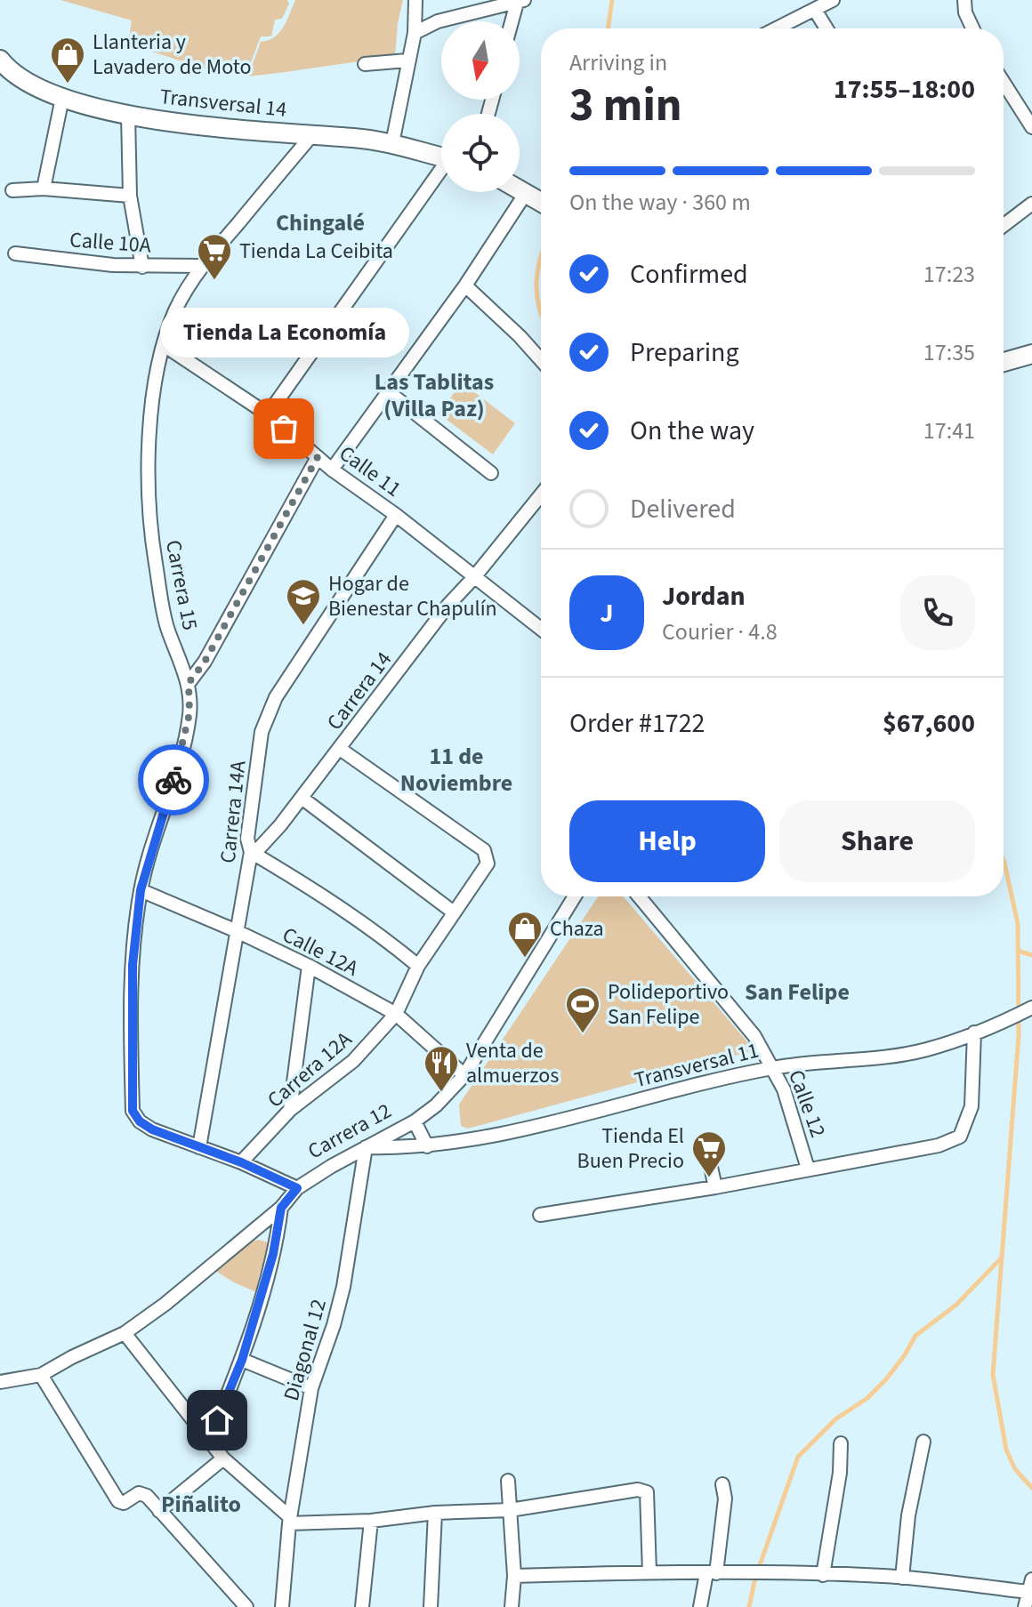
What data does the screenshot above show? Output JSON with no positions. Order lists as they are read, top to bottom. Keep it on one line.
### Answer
{"streets":{"street":["Transversal 14","Calle 10A","Calle 11","Carrera 15","Carrera 14","Carrera 14A","Calle 12A","Transversal 11","Carrera 12A","Calle 12","Carrera 12","Diagonal 12"]},"crossings":[["Transversal 14","Carrera 15"],["Calle 10A","Carrera 15"],["Calle 11","Carrera 15"],["Calle 11","Carrera 14"],["Calle 11","Carrera 14A"],["Carrera 15","Carrera 14A"],["Carrera 15","Calle 12A"],["Carrera 14","Carrera 14A"],["Carrera 14","Carrera 12A"],["Carrera 14A","Calle 12A"],["Calle 12A","Carrera 12A"],["Calle 12A","Carrera 12"],["Transversal 11","Calle 12"],["Transversal 11","Carrera 12"],["Transversal 11","Diagonal 12"],["Carrera 12","Diagonal 12"]],"districts":["Chingalé","Las Tablitas (Villa Paz)","11 de Noviembre","San Felipe","Piñalito"],"places":{"shop":["Llanteria y Lavadero de Moto","Chaza"],"supermarket":["Tienda La Ceibita","Tienda El Buen Precio"],"other":["Tienda La Economía"],"school or university":["Hogar de Bienestar Chapulín"],"sports":["Polideportivo San Felipe"],"restaurant":["Venta de almuerzos"]},"north":"bottom","page":{"heading":["3 min","Arriving in","17:55–18:00"],"panel":["Jordan","Courier · 4.8","Order #1722","$67,600"],"bar":"On the way · 360 m","list":[["Confirmed","17:23"],["Preparing","17:35"],["On the way","17:41"],"Delivered"],"bubble":"Tienda La Economía","round":"J","buttons":["Help","Share"]}}
